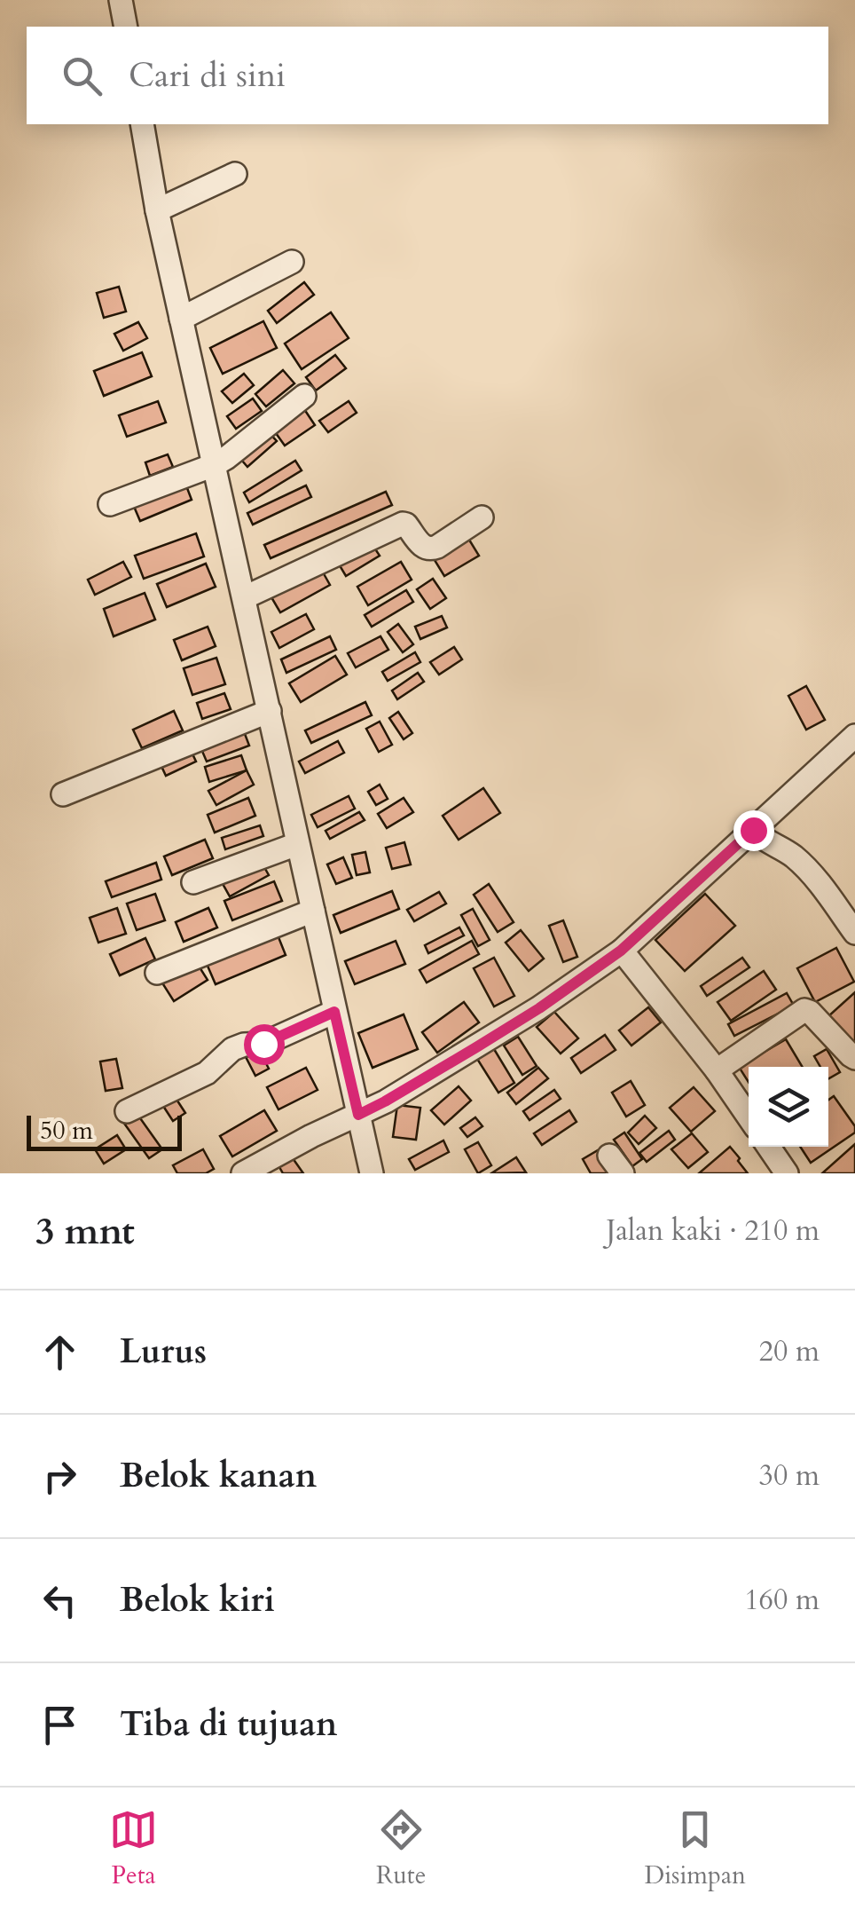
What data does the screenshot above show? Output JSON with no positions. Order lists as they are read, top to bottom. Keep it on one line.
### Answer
{"scale_bar":"50 m","page":{"search":"Cari di sini","scale":"50 m","heading":["3 mnt","Jalan kaki · 210 m"],"list":[["Lurus","20 m"],["Belok kanan","30 m"],["Belok kiri","160 m"],"Tiba di tujuan"],"nav":["Peta","Rute","Disimpan"]}}
